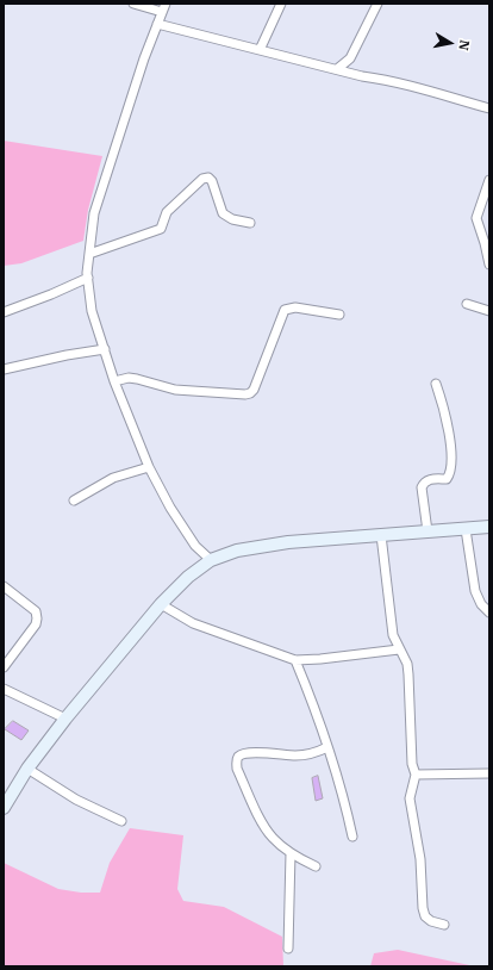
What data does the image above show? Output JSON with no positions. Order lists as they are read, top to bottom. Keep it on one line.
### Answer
{"north":"right"}
